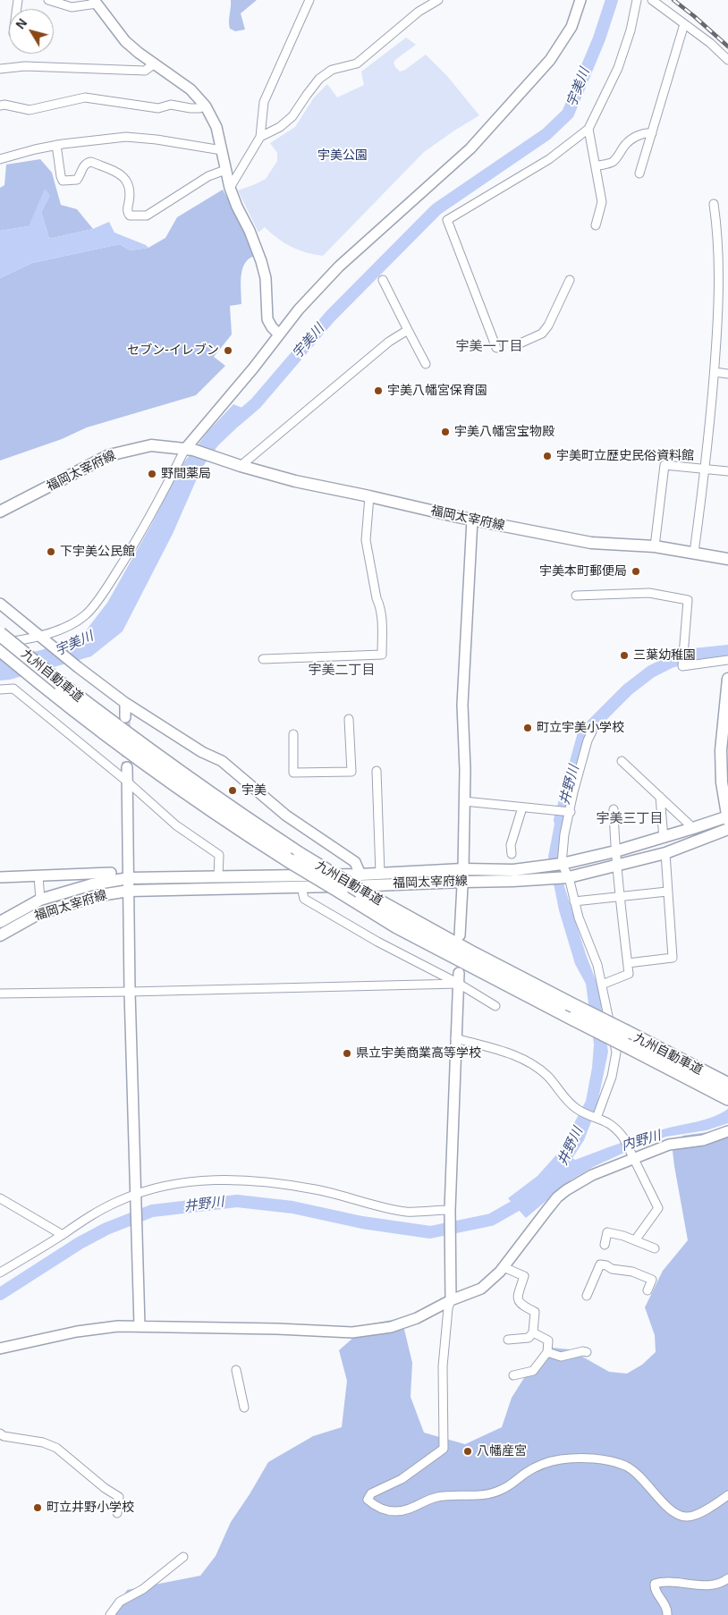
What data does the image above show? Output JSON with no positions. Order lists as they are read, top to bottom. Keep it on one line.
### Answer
{"streets":{"highway":["九州自動車道"],"main road":["福岡太宰府線"]},"districts":["宇美一丁目","宇美二丁目","宇美三丁目"],"water":["宇美川","井野川","内野川"],"parks":["宇美公園"],"places":["セブン-イレブン","宇美八幡宮保育園","宇美八幡宮宝物殿","宇美町立歴史民俗資料館","野間薬局","下宇美公民館","宇美本町郵便局","三葉幼稚園","町立宇美小学校","宇美","県立宇美商業高等学校","八幡産宮","町立井野小学校"],"north":"top left"}
